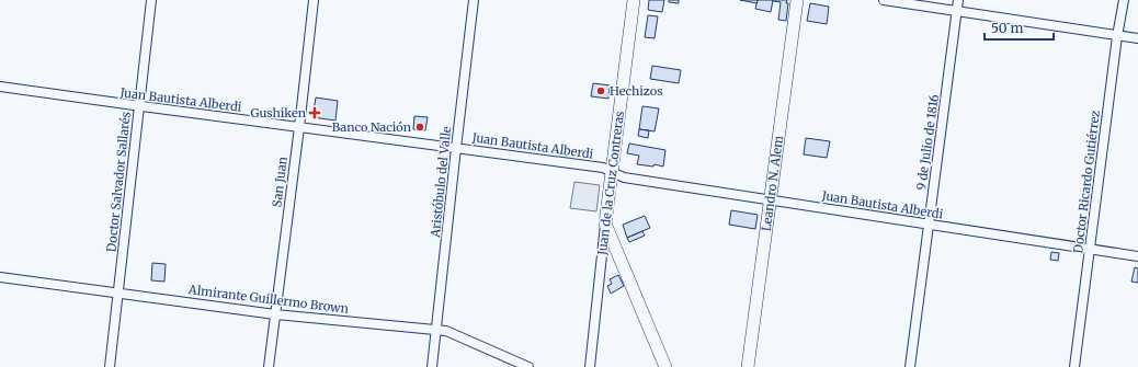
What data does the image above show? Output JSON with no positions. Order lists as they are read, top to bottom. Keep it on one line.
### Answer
{"streets":{"main road":["Juan de la Cruz Contreras","Leandro N. Alem"],"street":["Juan Bautista Alberdi","9 de Julio de 1816","Doctor Salvador Sallarés","San Juan","Aristóbulo del Valle","Doctor Ricardo Gutiérrez","Almirante Guillermo Brown"]},"crossings":[["Juan Bautista Alberdi","9 de Julio de 1816"],["Juan Bautista Alberdi","Doctor Salvador Sallarés"],["Juan Bautista Alberdi","San Juan"],["Juan Bautista Alberdi","Aristóbulo del Valle"],["Juan Bautista Alberdi","Doctor Ricardo Gutiérrez"],["Juan Bautista Alberdi","Juan de la Cruz Contreras"],["Juan Bautista Alberdi","Leandro N. Alem"],["Doctor Salvador Sallarés","Almirante Guillermo Brown"],["San Juan","Almirante Guillermo Brown"],["Aristóbulo del Valle","Almirante Guillermo Brown"]],"places":{"other":["Hechizos","Banco Nación"],"health":["Gushiken"]},"scale_bar":"50 m"}
